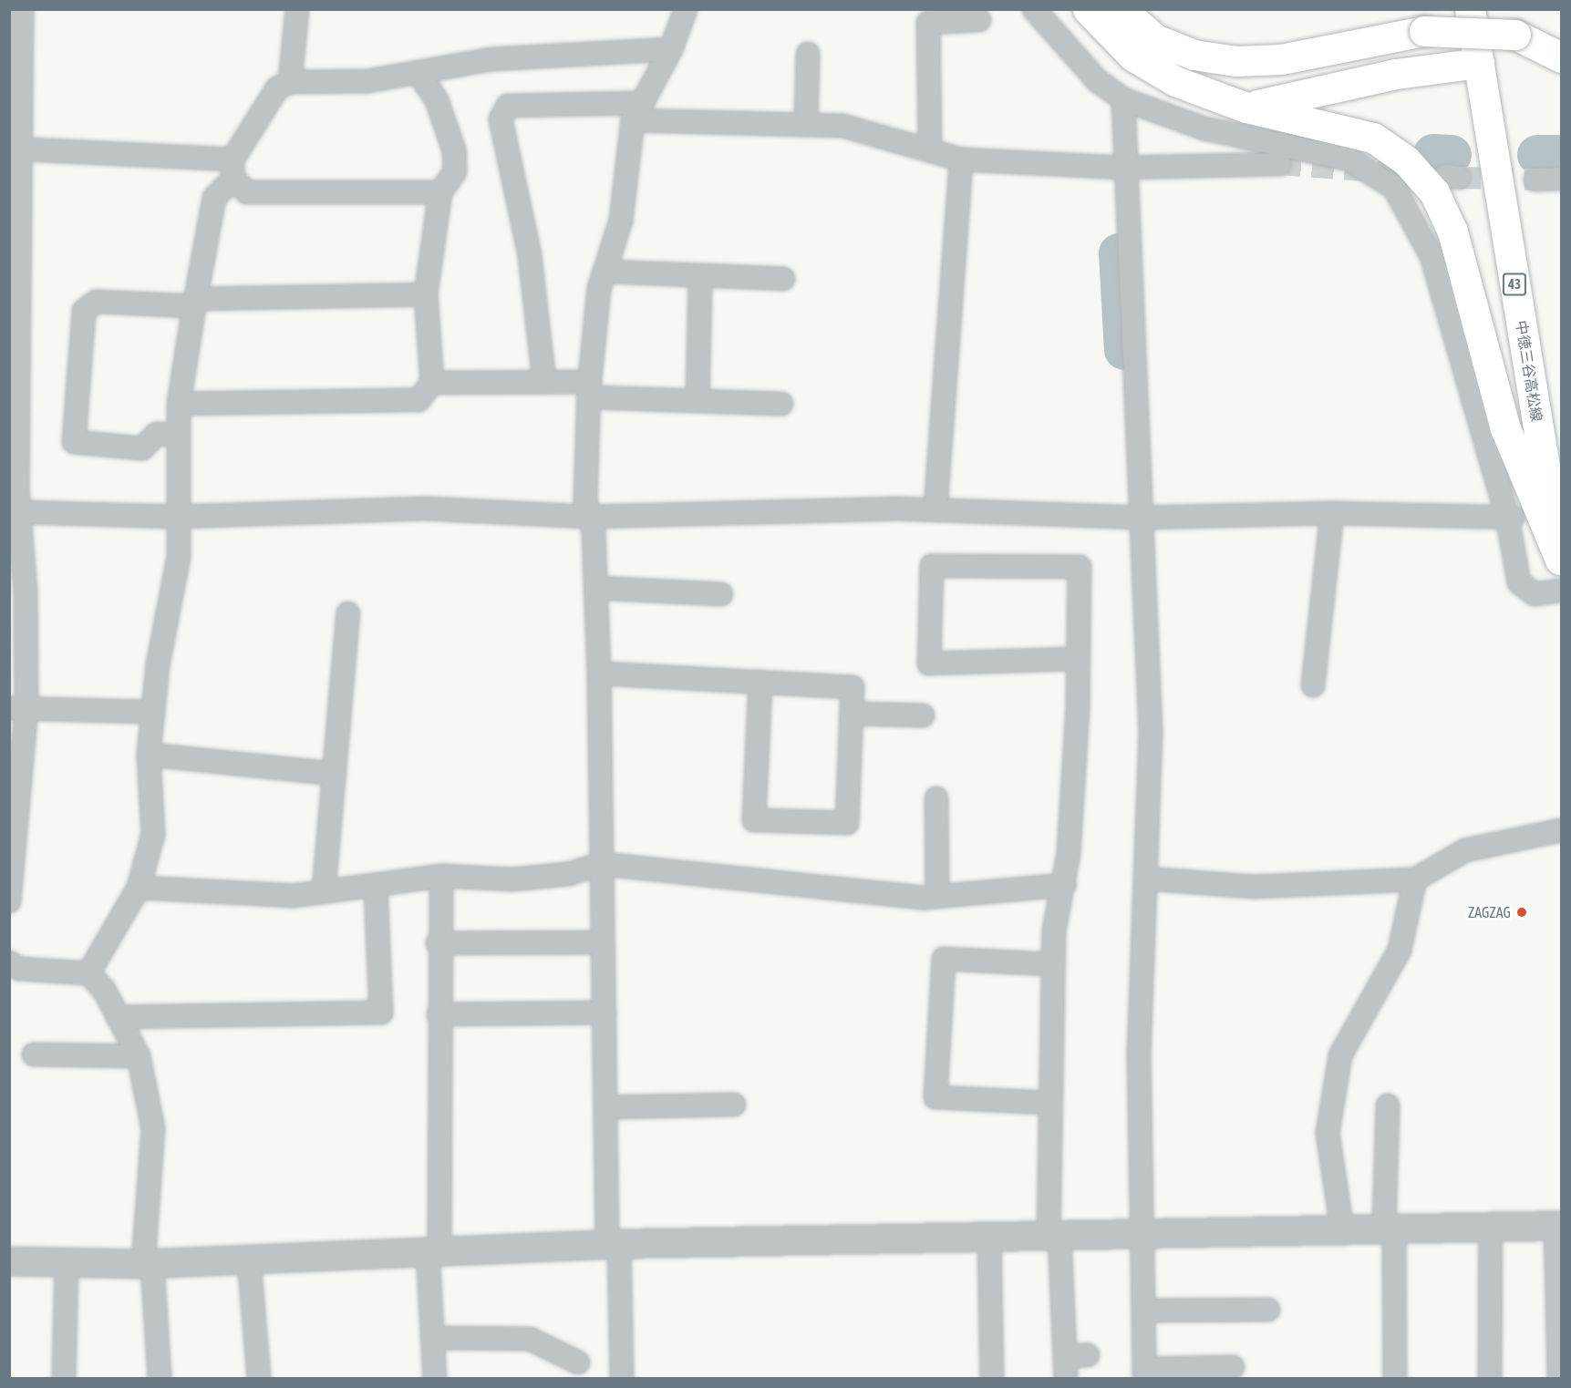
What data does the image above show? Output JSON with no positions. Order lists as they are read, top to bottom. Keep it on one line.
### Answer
{"streets":{"main road":["43","中徳三谷高松線"]},"places":["ZAGZAG"]}
